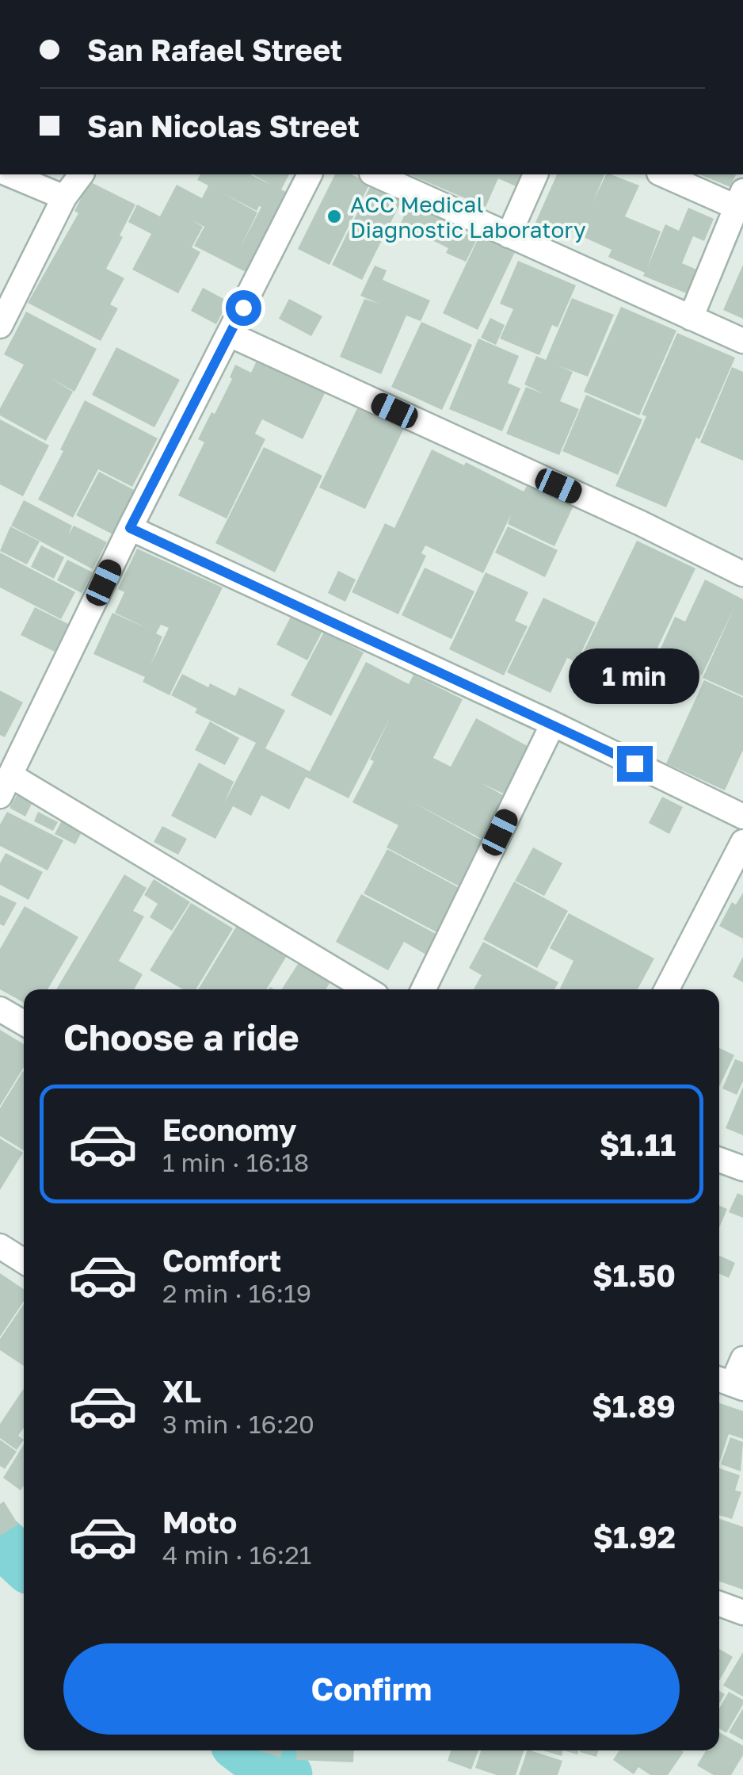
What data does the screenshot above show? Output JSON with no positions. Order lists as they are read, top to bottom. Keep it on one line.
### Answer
{"places":["ACC Medical Diagnostic Laboratory"],"page":{"banner":["San Rafael Street","San Nicolas Street"],"bubble":"1 min","heading":"Choose a ride","list":[{"name":"Economy","note":"1 min · 16:18","value":"$1.11"},{"name":"Comfort","note":"2 min · 16:19","value":"$1.50"},{"name":"XL","note":"3 min · 16:20","value":"$1.89"},{"name":"Moto","note":"4 min · 16:21","value":"$1.92"}],"buttons":"Confirm"}}
